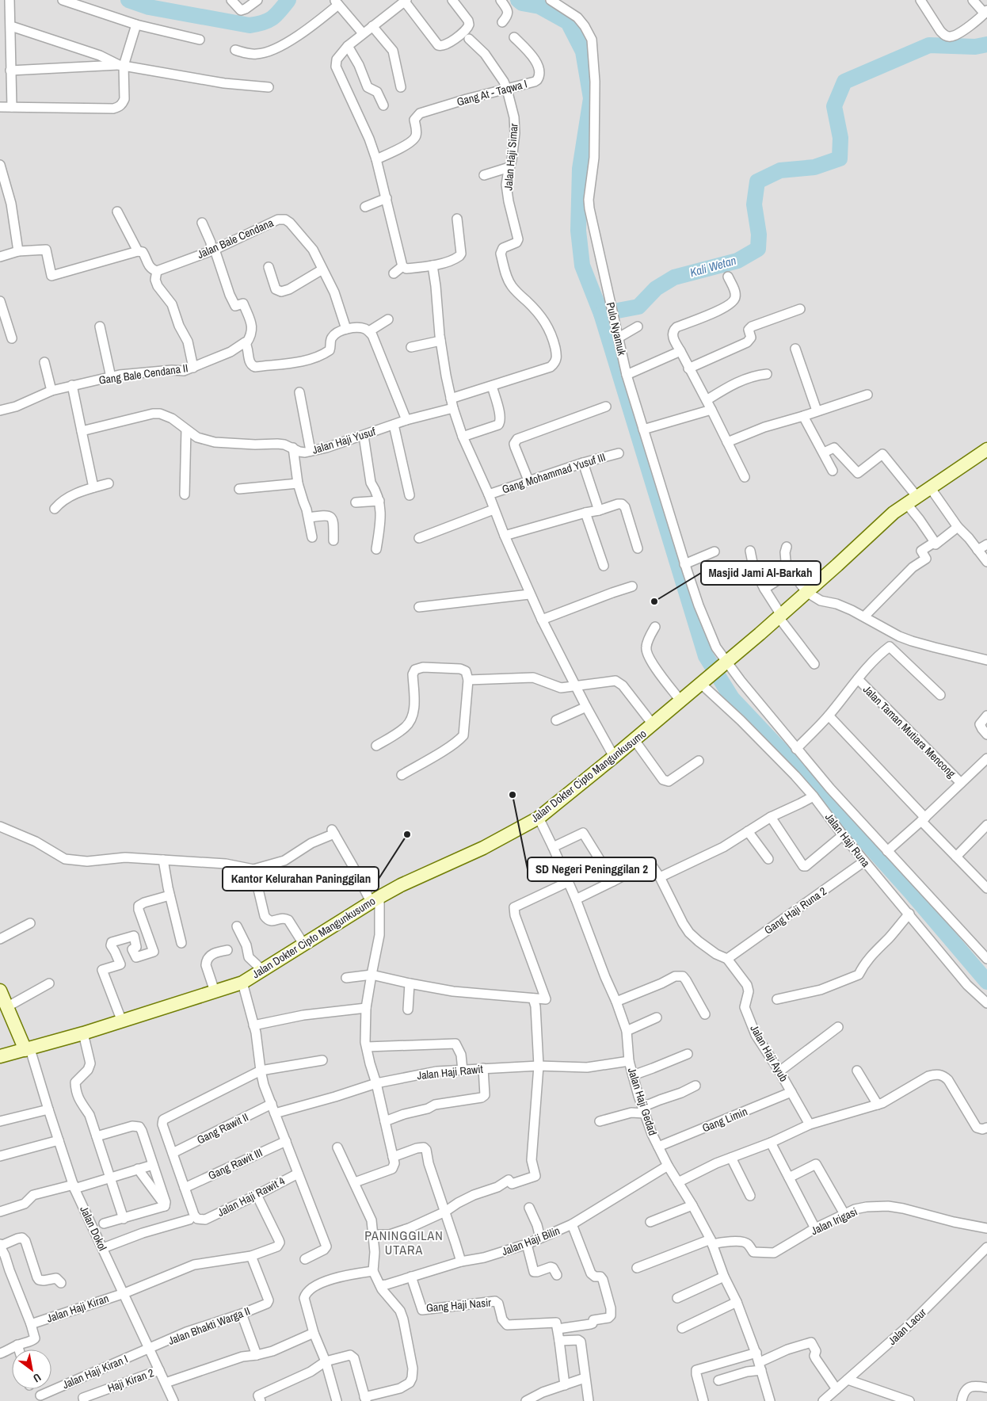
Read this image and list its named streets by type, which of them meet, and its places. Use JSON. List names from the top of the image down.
{
  "streets": {
    "main road": ["Jalan Dokter Cipto Mangunkusumo"],
    "street": [
      "Gang At - Taqwa I",
      "Jalan Haji Simar",
      "Jalan Bale Cendana",
      "Pulo Nyamuk",
      "Gang Bale Cendana II",
      "Jalan Haji Yusuf",
      "Gang Mohammad Yusuf III",
      "Jalan Taman Mutiara Mencong",
      "Jalan Haji Runa",
      "Gang Haji Runa 2",
      "Jalan Haji Ayub",
      "Jalan Haji Rawit",
      "Jalan Haji Gedad",
      "Gang Limin",
      "Gang Rawit II",
      "Gang Rawit III",
      "Jalan Haji Rawit 4",
      "Jalan Irigasi",
      "Jalan Dokol",
      "Jalan Haji Bilin",
      "Gang Haji Nasir",
      "Jalan Haji Kiran",
      "Jalan Bhakti Warga II",
      "Jalan Lacur",
      "Jalan Haji Kiran I",
      "Haji Kiran 2"
    ]
  },
  "crossings": [
    ["Gang At - Taqwa I", "Jalan Haji Simar"],
    ["Pulo Nyamuk", "Jalan Dokter Cipto Mangunkusumo"],
    ["Jalan Dokter Cipto Mangunkusumo", "Jalan Haji Runa"],
    ["Jalan Dokter Cipto Mangunkusumo", "Jalan Haji Gedad"],
    ["Jalan Dokter Cipto Mangunkusumo", "Jalan Dokol"],
    ["Jalan Haji Runa", "Gang Haji Runa 2"],
    ["Gang Haji Runa 2", "Jalan Haji Ayub"],
    ["Jalan Haji Ayub", "Jalan Haji Gedad"],
    ["Jalan Haji Ayub", "Gang Limin"],
    ["Jalan Haji Rawit", "Jalan Haji Gedad"],
    ["Jalan Haji Gedad", "Gang Limin"],
    ["Jalan Haji Gedad", "Jalan Irigasi"],
    ["Jalan Haji Gedad", "Jalan Haji Bilin"],
    ["Gang Rawit III", "Jalan Haji Rawit 4"],
    ["Jalan Haji Rawit 4", "Jalan Haji Kiran"],
    ["Jalan Dokol", "Jalan Haji Kiran"],
    ["Jalan Dokol", "Jalan Bhakti Warga II"],
    ["Jalan Dokol", "Jalan Haji Kiran I"],
    ["Jalan Dokol", "Haji Kiran 2"],
    ["Jalan Haji Bilin", "Gang Haji Nasir"],
    ["Jalan Haji Kiran", "Jalan Bhakti Warga II"],
    ["Jalan Bhakti Warga II", "Jalan Haji Kiran I"]
  ],
  "districts": ["PANINGGILAN UTARA"],
  "water": ["Kali Wetan"],
  "places": ["Masjid Jami Al-Barkah", "SD Negeri Peninggilan 2", "Kantor Kelurahan Paninggilan"],
  "north": "bottom right"
}
